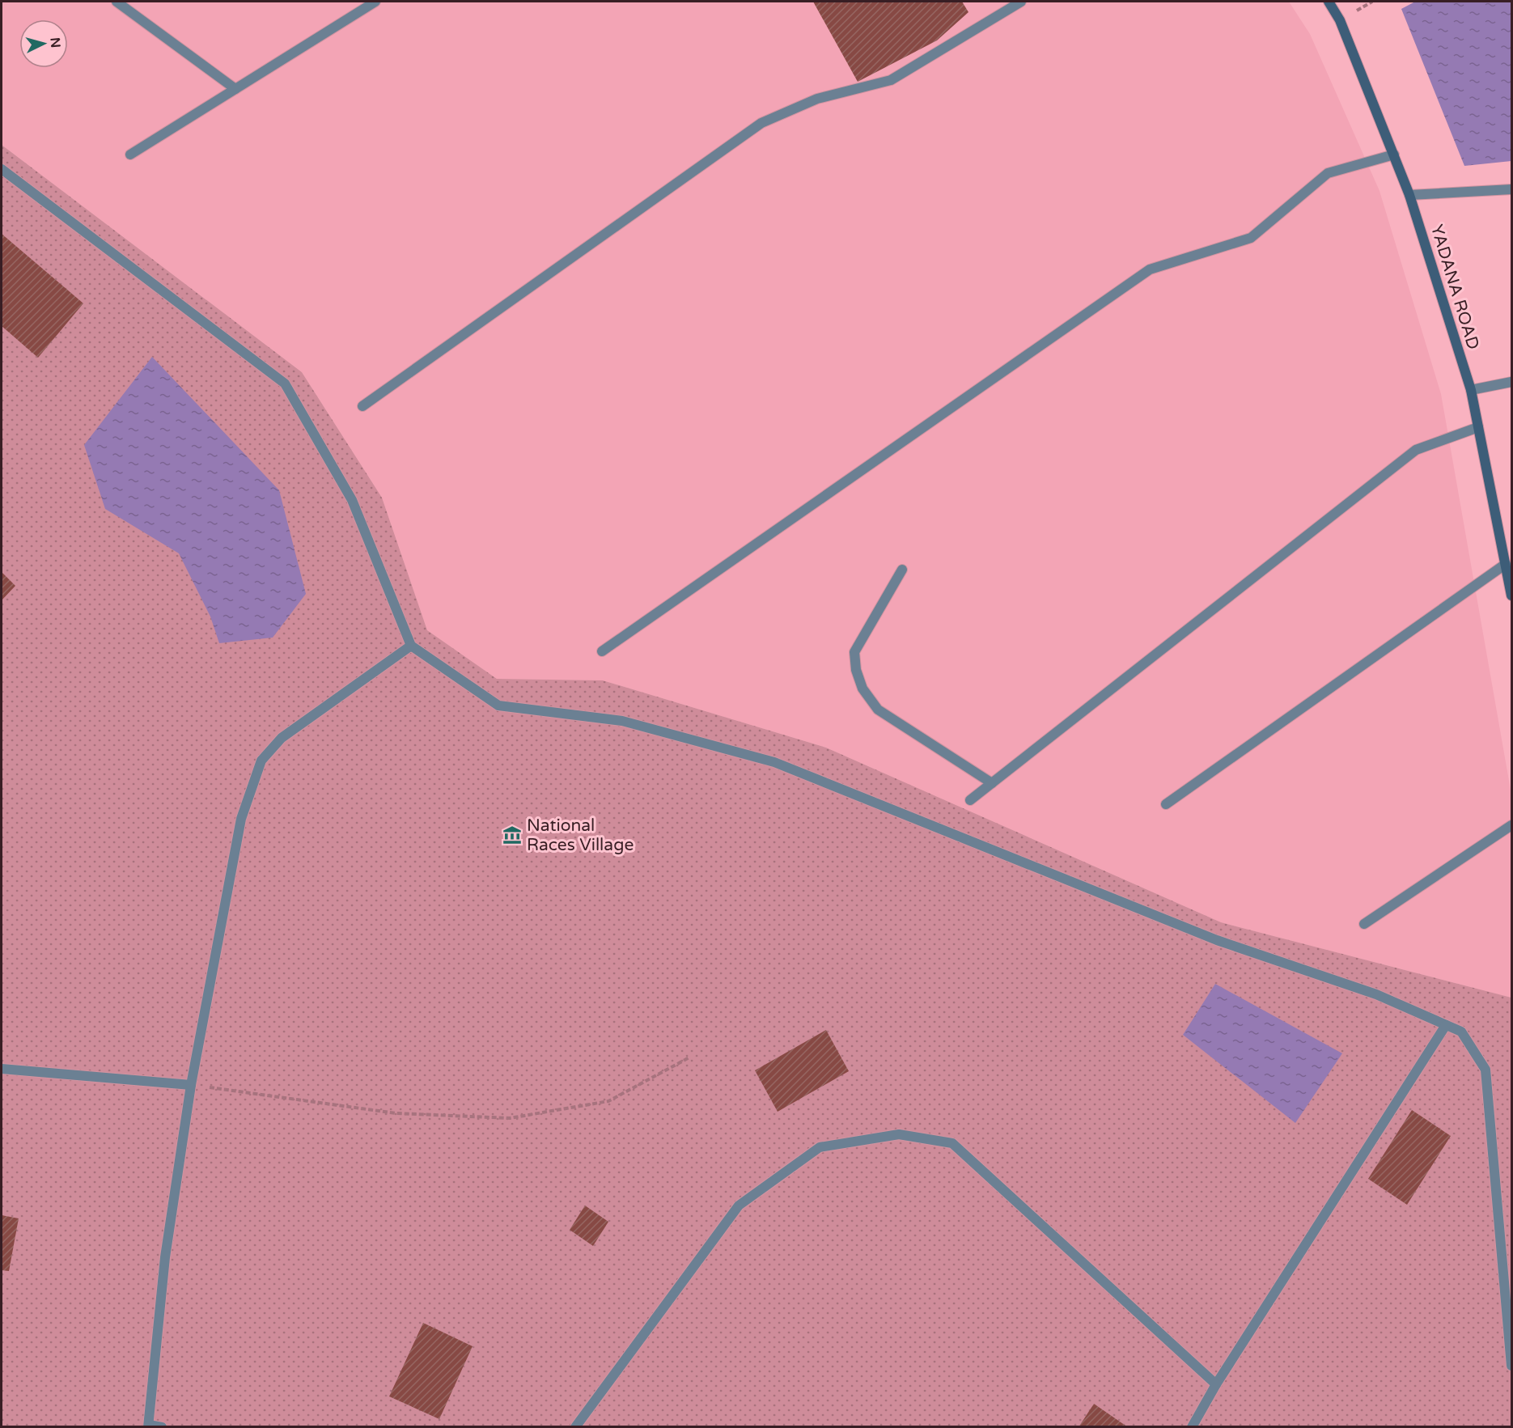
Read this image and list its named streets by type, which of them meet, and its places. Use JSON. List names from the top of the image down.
{
  "streets": {
    "main road": ["YADANA ROAD"]
  },
  "places": {
    "museum": ["National Races Village"]
  },
  "north": "right"
}
